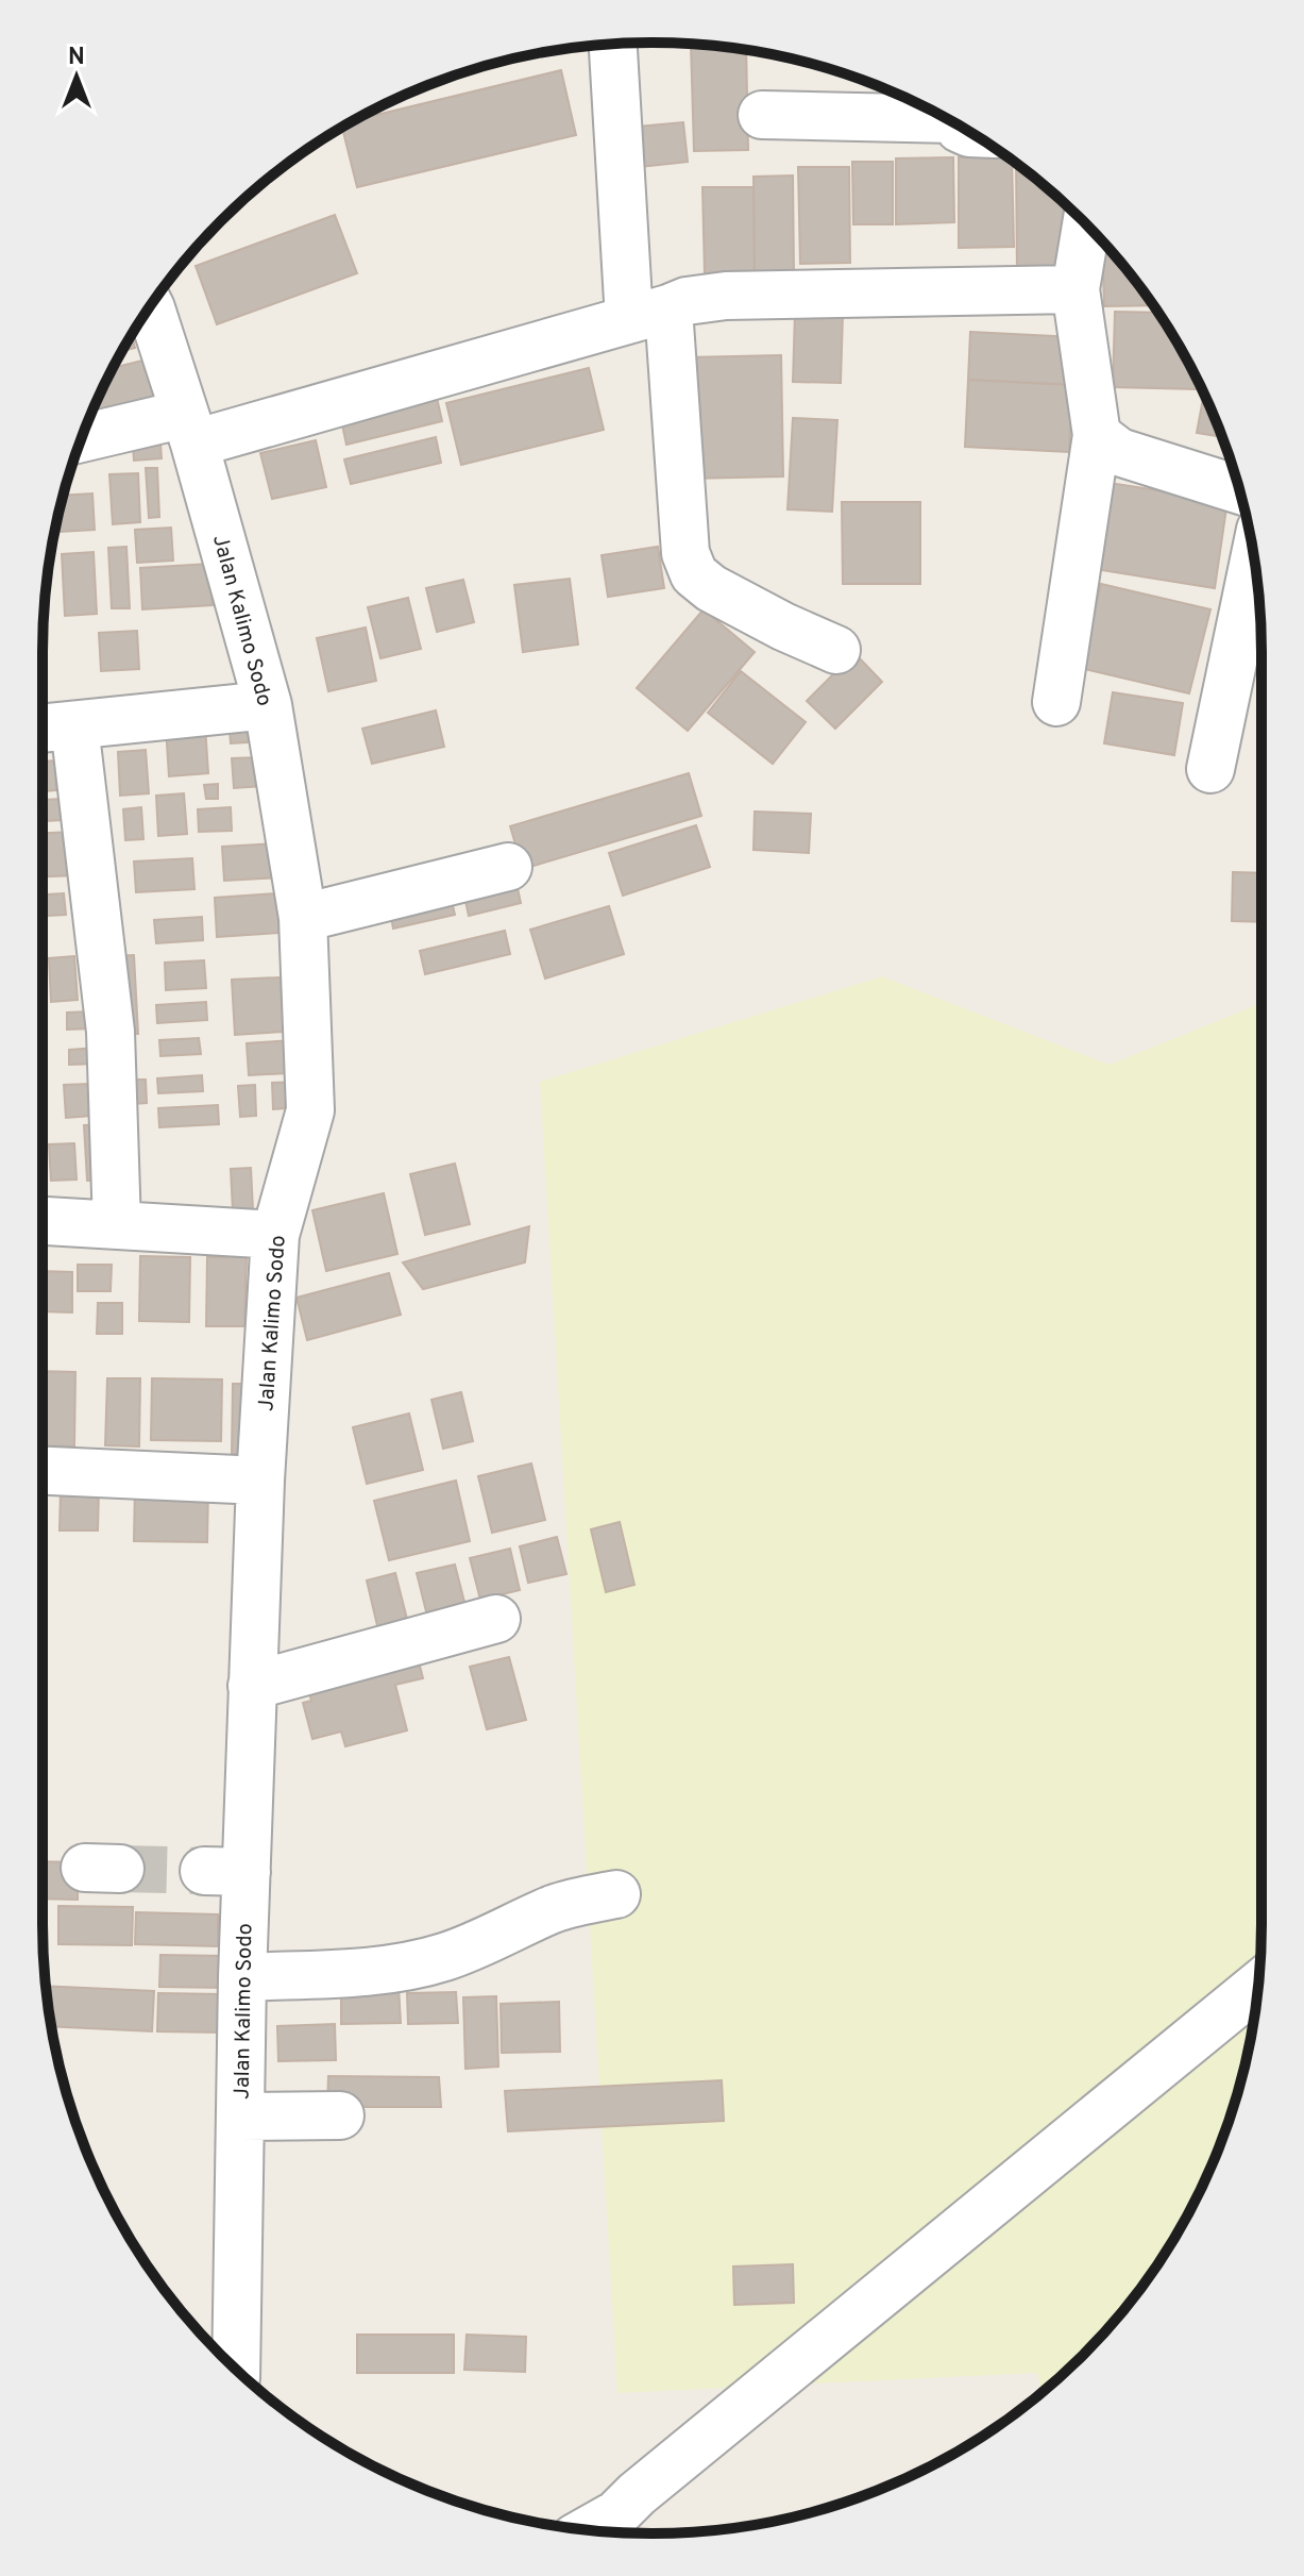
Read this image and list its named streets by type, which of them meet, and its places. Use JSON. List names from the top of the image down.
{
  "streets": {
    "street": ["Jalan Kalimo Sodo"]
  },
  "north": "top"
}
